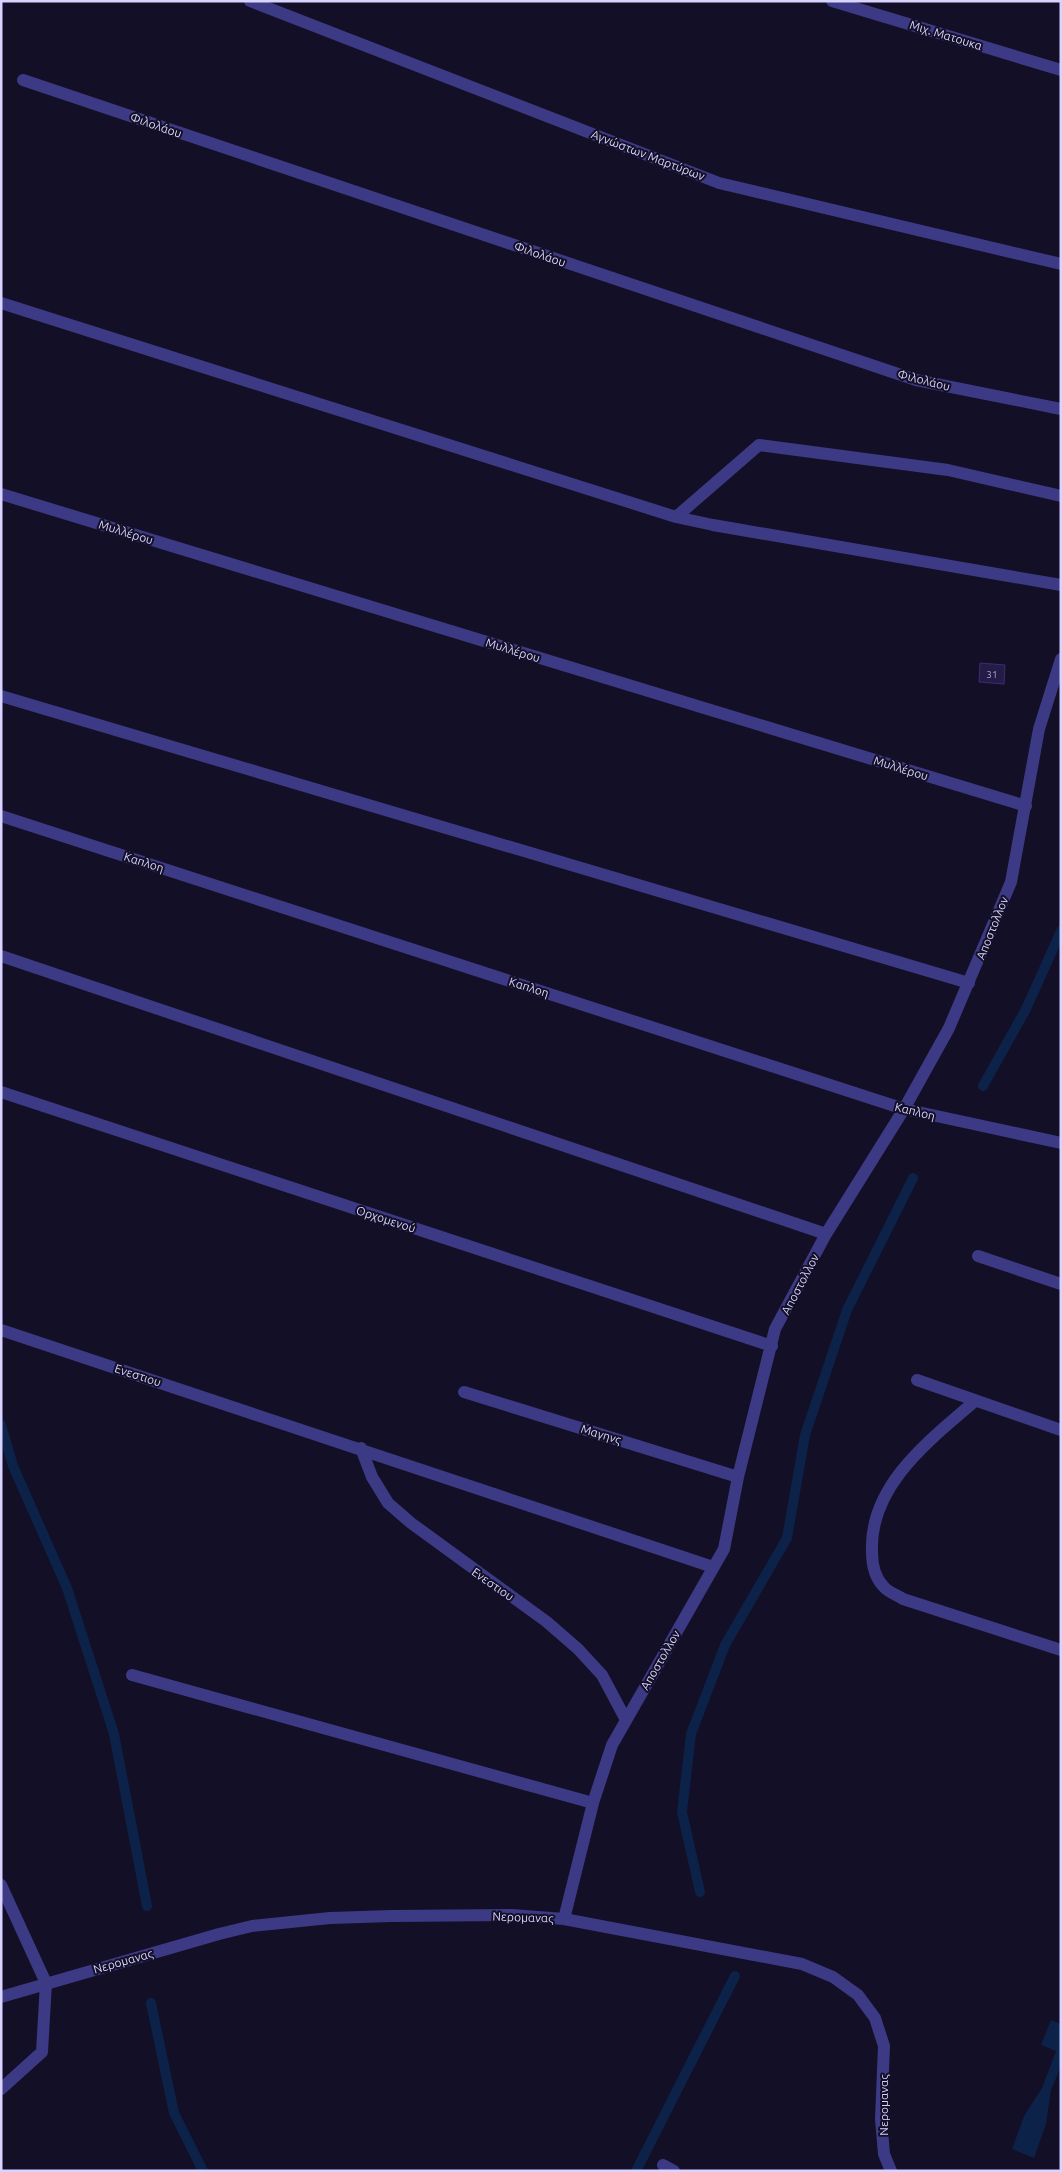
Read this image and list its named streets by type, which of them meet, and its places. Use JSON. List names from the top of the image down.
{
  "streets": {
    "street": [
      "Μιχ. Ματουκα",
      "Φιλολάου",
      "Αγνώστων Μαρτύρων",
      "Μυλλέρου",
      "Καπλοη",
      "Αποστολλον",
      "Ορχομενού",
      "Ενεστιου",
      "Μαγηνς",
      "Νερομανας"
    ]
  },
  "crossings": [
    ["Μυλλέρου", "Αποστολλον"],
    ["Καπλοη", "Αποστολλον"],
    ["Αποστολλον", "Ορχομενού"],
    ["Αποστολλον", "Ενεστιου"],
    ["Αποστολλον", "Μαγηνς"],
    ["Αποστολλον", "Νερομανας"]
  ],
  "house_numbers": ["31"]
}
